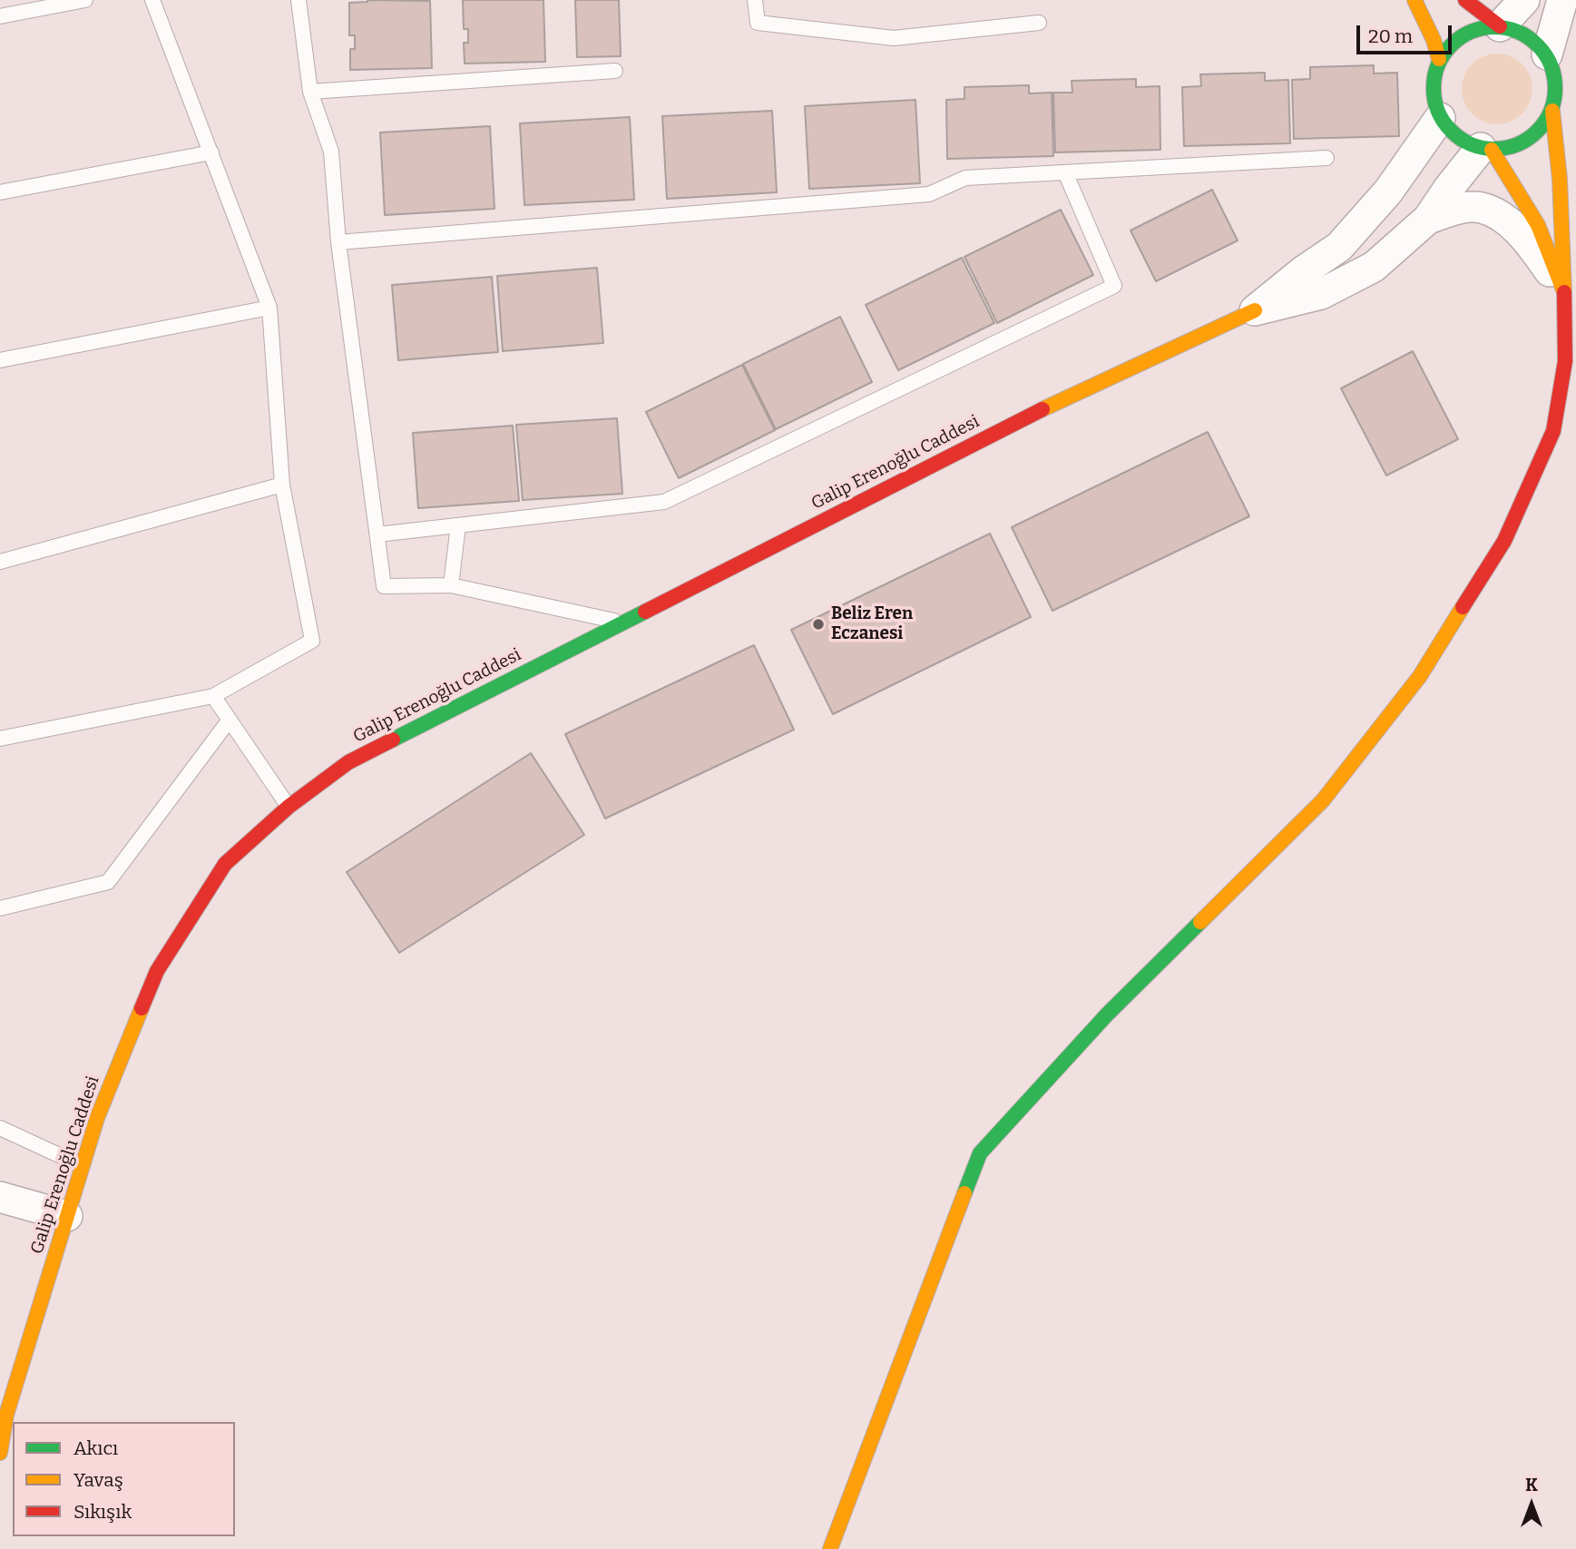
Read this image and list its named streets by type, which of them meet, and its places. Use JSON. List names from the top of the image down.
{
  "streets": {
    "street": ["Galip Erenoğlu Caddesi"]
  },
  "places": ["Beliz Eren Eczanesi"],
  "legend": ["Akıcı", "Yavaş", "Sıkışık"],
  "scale_bar": "20 m",
  "north": "top"
}
